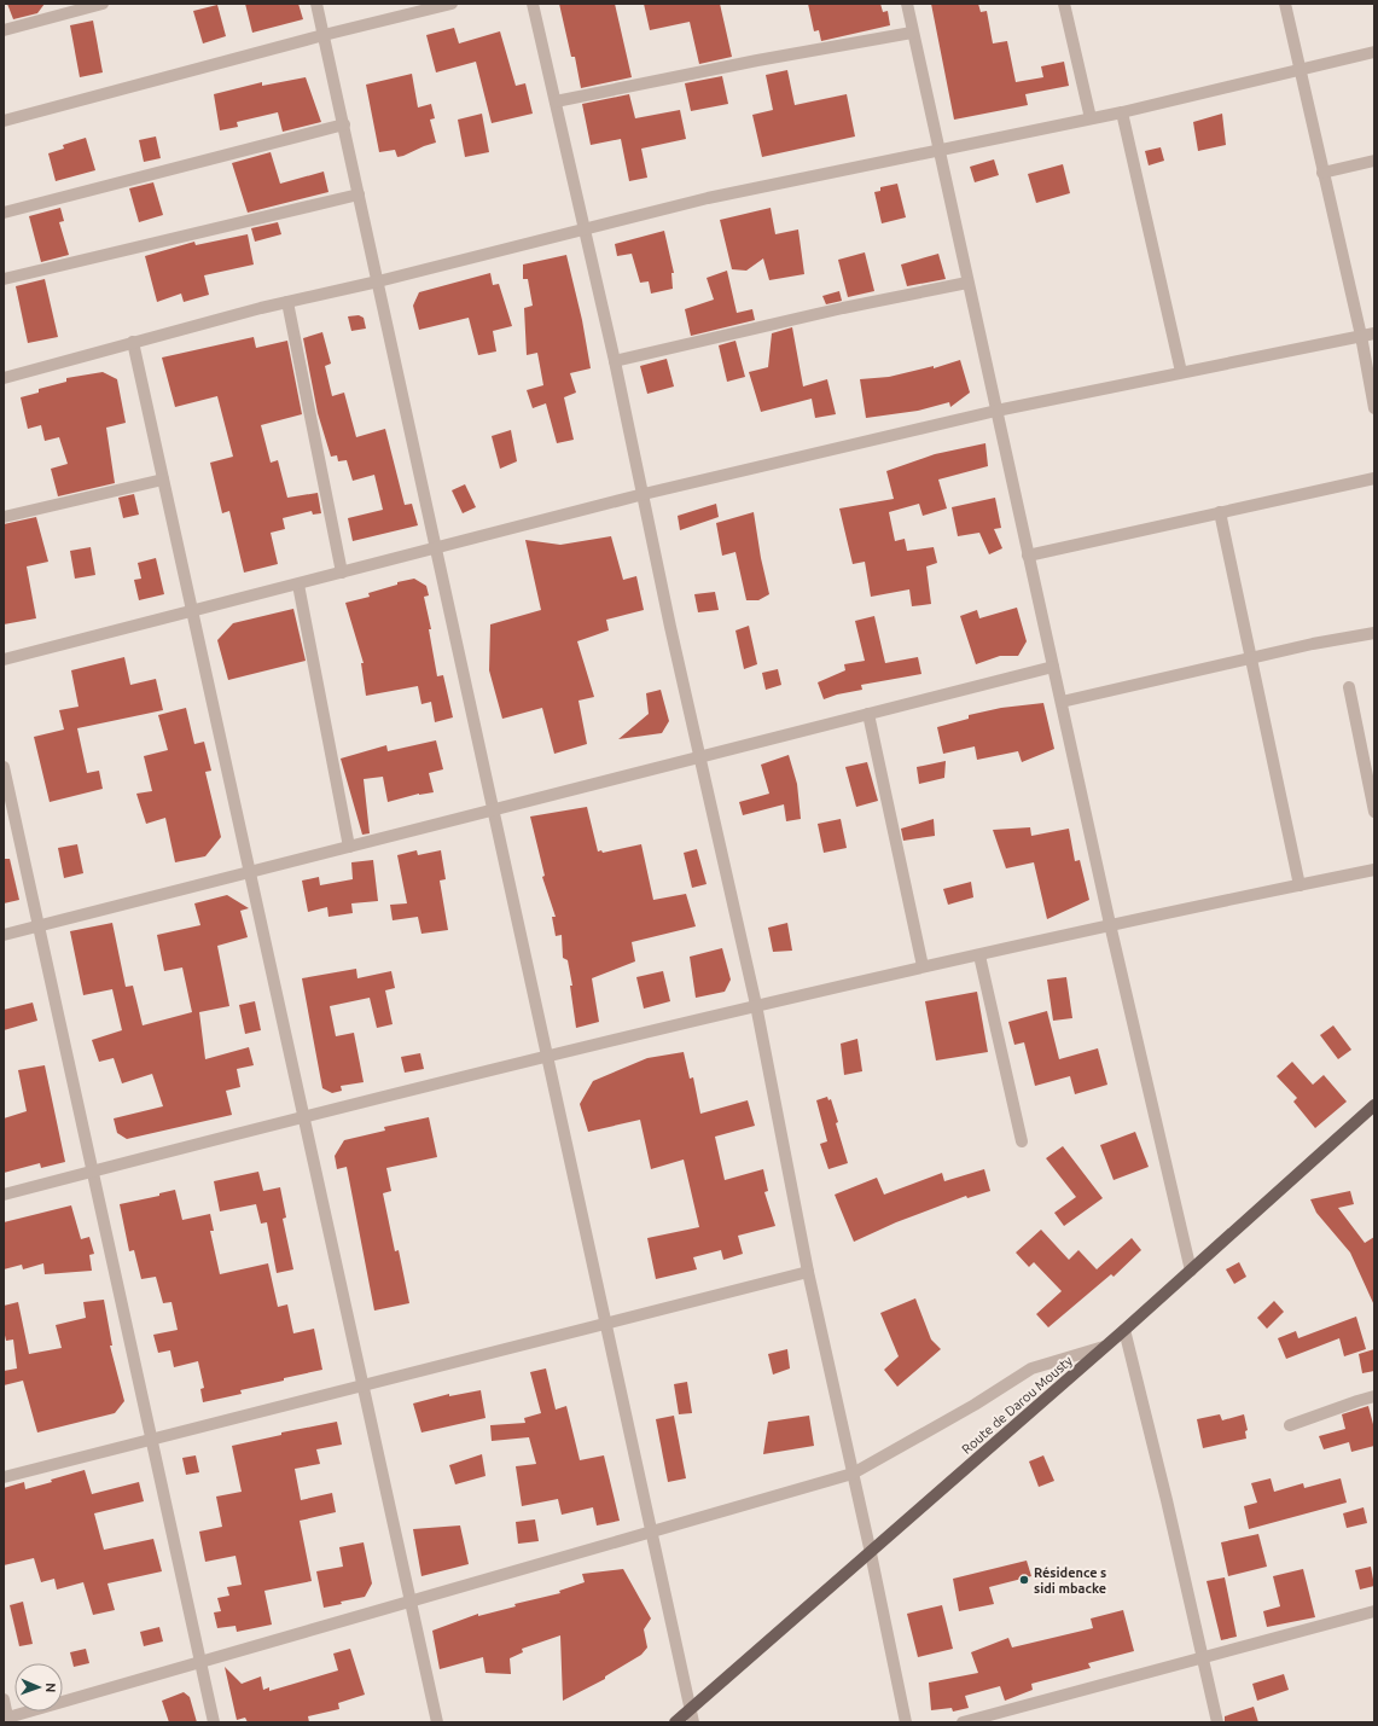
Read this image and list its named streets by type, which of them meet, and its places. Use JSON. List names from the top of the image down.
{
  "streets": {
    "main road": ["Route de Darou Mousty"]
  },
  "places": ["Résidence s sidi mbacke"],
  "north": "right"
}
